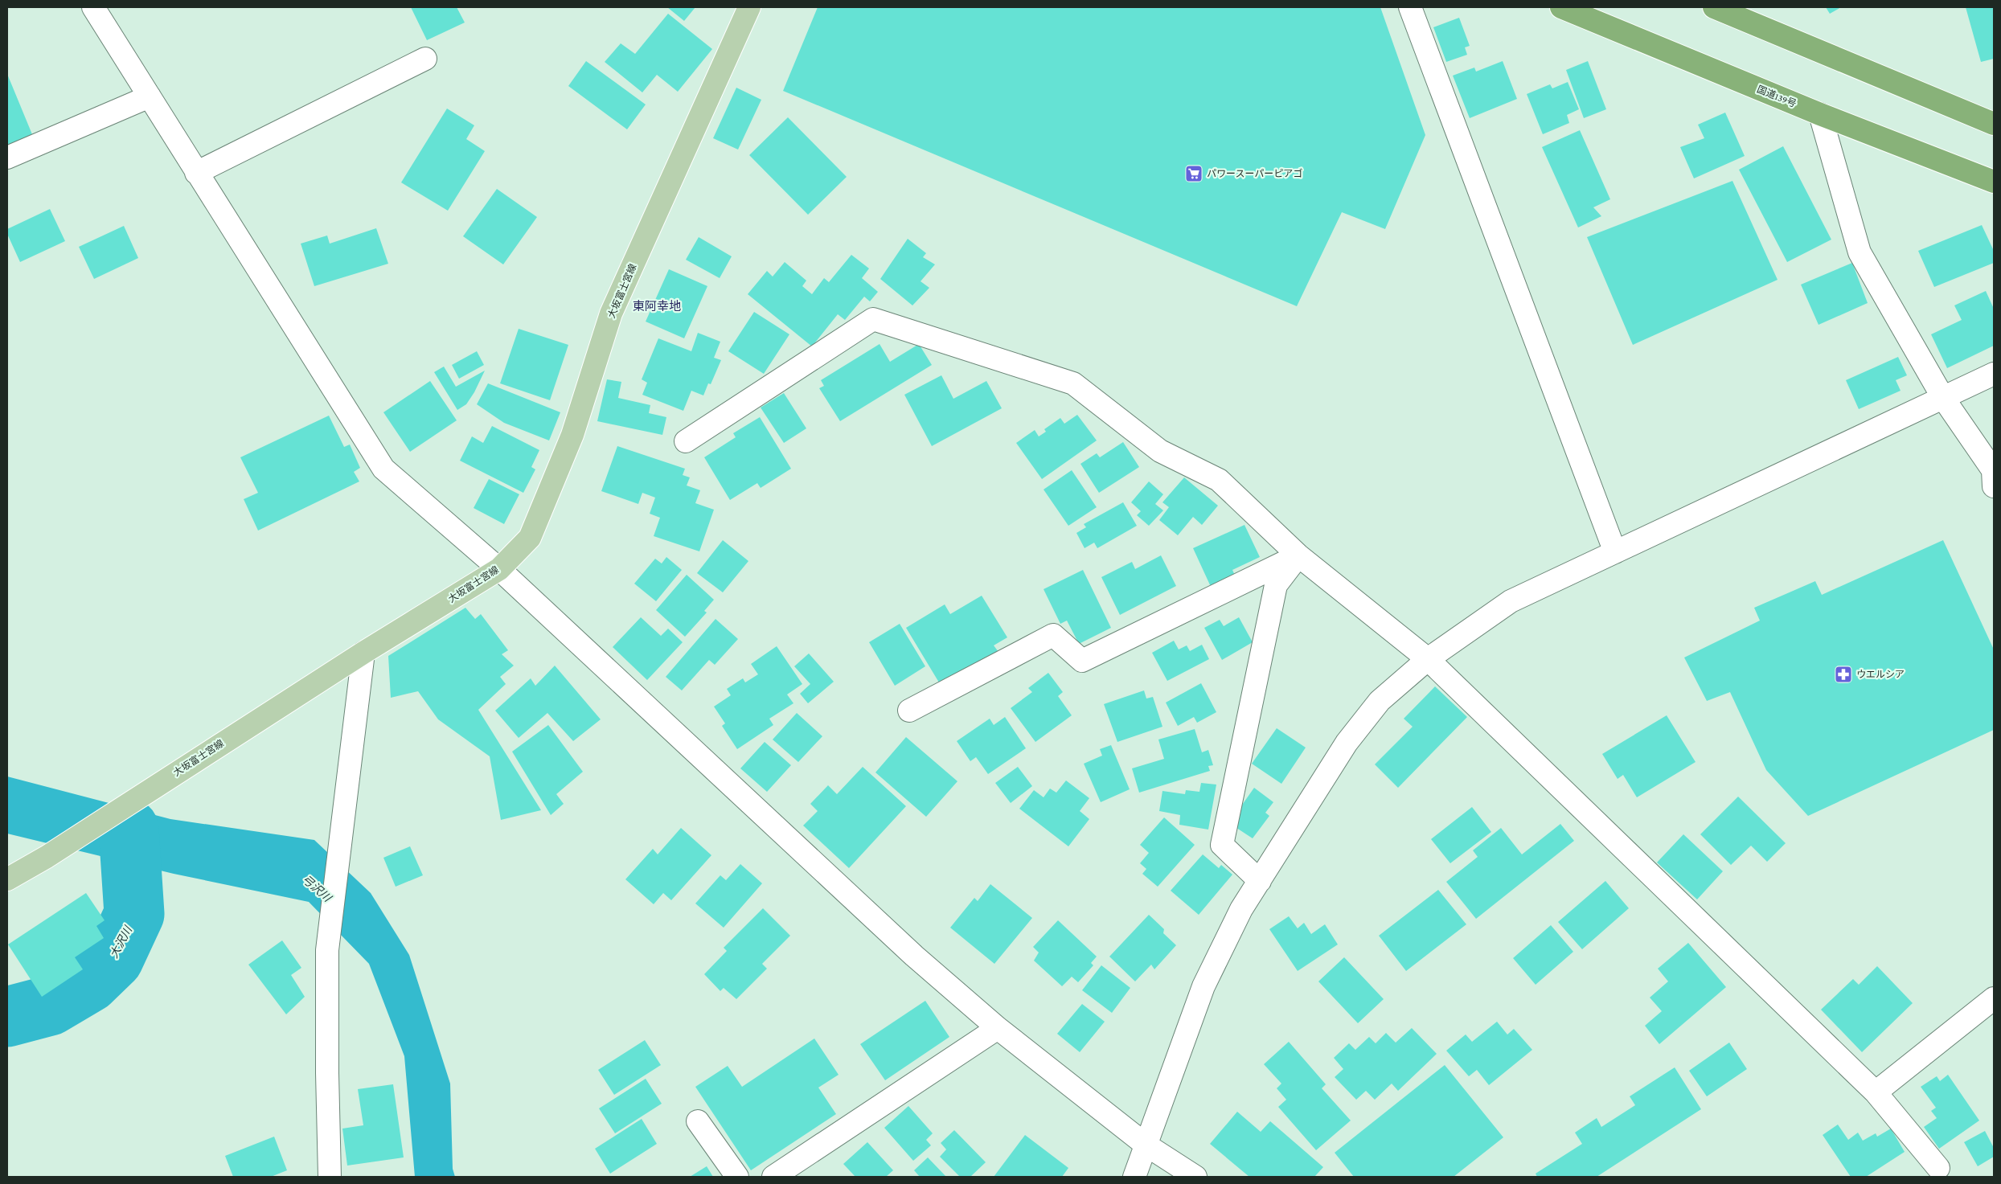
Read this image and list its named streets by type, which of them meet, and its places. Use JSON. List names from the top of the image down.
{
  "streets": {
    "highway": ["国道139号"],
    "main road": ["大坂富士宮線"]
  },
  "districts": ["東阿幸地"],
  "water": ["弓沢川", "大沢川"],
  "places": {
    "supermarket": ["パワースーパーピアゴ"],
    "pharmacy": ["ウエルシア"]
  }
}
